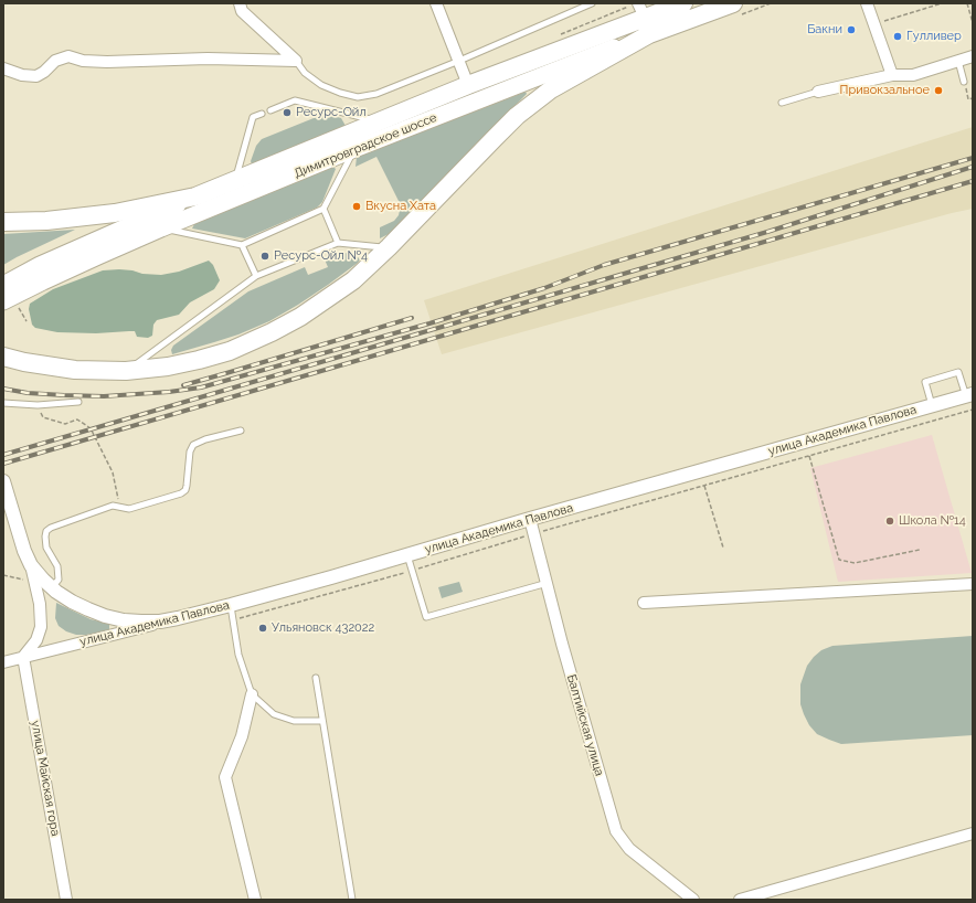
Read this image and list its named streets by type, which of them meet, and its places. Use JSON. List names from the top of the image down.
{
  "streets": {
    "highway": ["Димитровградское шоссе"],
    "street": ["улица Академика Павлова", "Балтийская улица", "улица Майская гора"]
  },
  "crossings": [
    ["улица Академика Павлова", "Балтийская улица"],
    ["улица Академика Павлова", "улица Майская гора"]
  ],
  "places": [
    "Бакни",
    "Гулливер",
    "Привокзальное",
    "Ресурс-Ойл",
    "Вкусна Хата",
    "Ресурс-Ойл №4",
    "Школа №14",
    "Ульяновск 432022"
  ]
}
